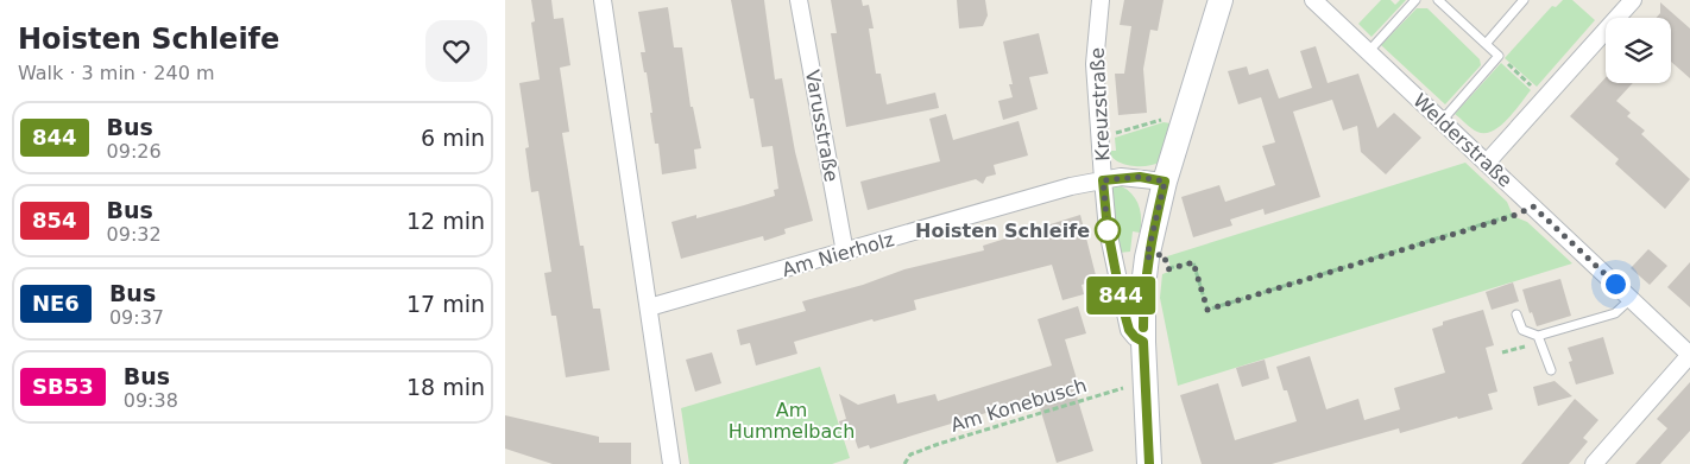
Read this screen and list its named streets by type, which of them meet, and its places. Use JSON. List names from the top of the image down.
{
  "streets": {
    "street": [
      "Kreuzstraße",
      "Varusstraße",
      "Welderstraße",
      "Am Nierholz"
    ],
    "path": ["Am Konebusch"]
  },
  "crossings": [
    ["Kreuzstraße", "Am Nierholz"],
    ["Varusstraße", "Am Nierholz"]
  ],
  "parks": ["Am Hummelbach"],
  "places": ["Hoisten Schleife"],
  "lines": ["bus line 844"],
  "page": {
    "heading": ["Hoisten Schleife", "Walk · 3 min · 240 m"],
    "on_map": "844",
    "list": [
      {
        "mark": "844",
        "name": "Bus",
        "note": "09:26",
        "value": "6 min"
      },
      {
        "mark": "854",
        "name": "Bus",
        "note": "09:32",
        "value": "12 min"
      },
      {
        "mark": "NE6",
        "name": "Bus",
        "note": "09:37",
        "value": "17 min"
      },
      {
        "mark": "SB53",
        "name": "Bus",
        "note": "09:38",
        "value": "18 min"
      }
    ]
  }
}
